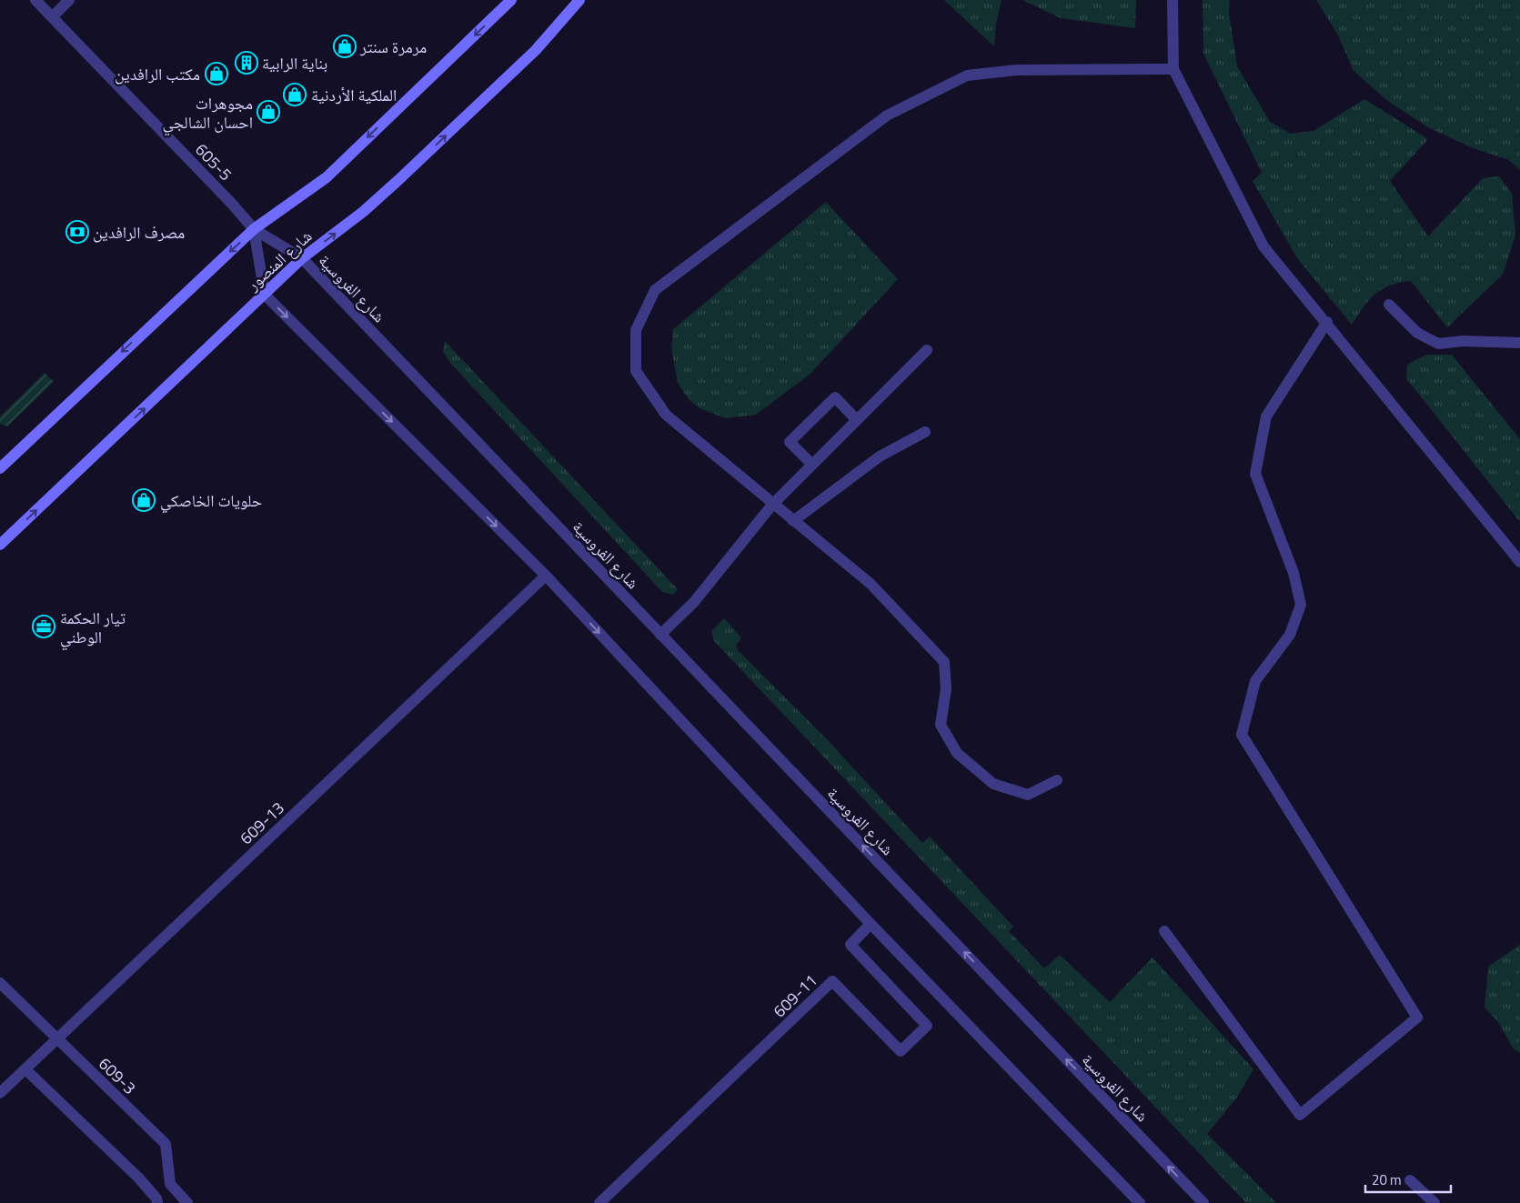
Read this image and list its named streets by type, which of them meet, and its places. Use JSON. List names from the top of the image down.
{
  "streets": {
    "main road": ["شارع المنصور"],
    "street": [
      "605-5",
      "شارع الفروسية",
      "609-13",
      "609-11",
      "609-3"
    ]
  },
  "crossings": [
    ["605-5", "شارع الفروسية"],
    ["شارع المنصور", "شارع الفروسية"],
    ["609-13", "609-3"]
  ],
  "places": {
    "shop": [
      "مرمرة سنتر",
      "مكتب الرافدين",
      "الملكية الأردنية",
      "مجوهرات احسان الشالجي",
      "حلويات الخاصكي"
    ],
    "building": ["بناية الرابية"],
    "bank": ["مصرف الرافدين"],
    "office": ["تيار الحكمة الوطني"]
  },
  "scale_bar": "20 m"
}
